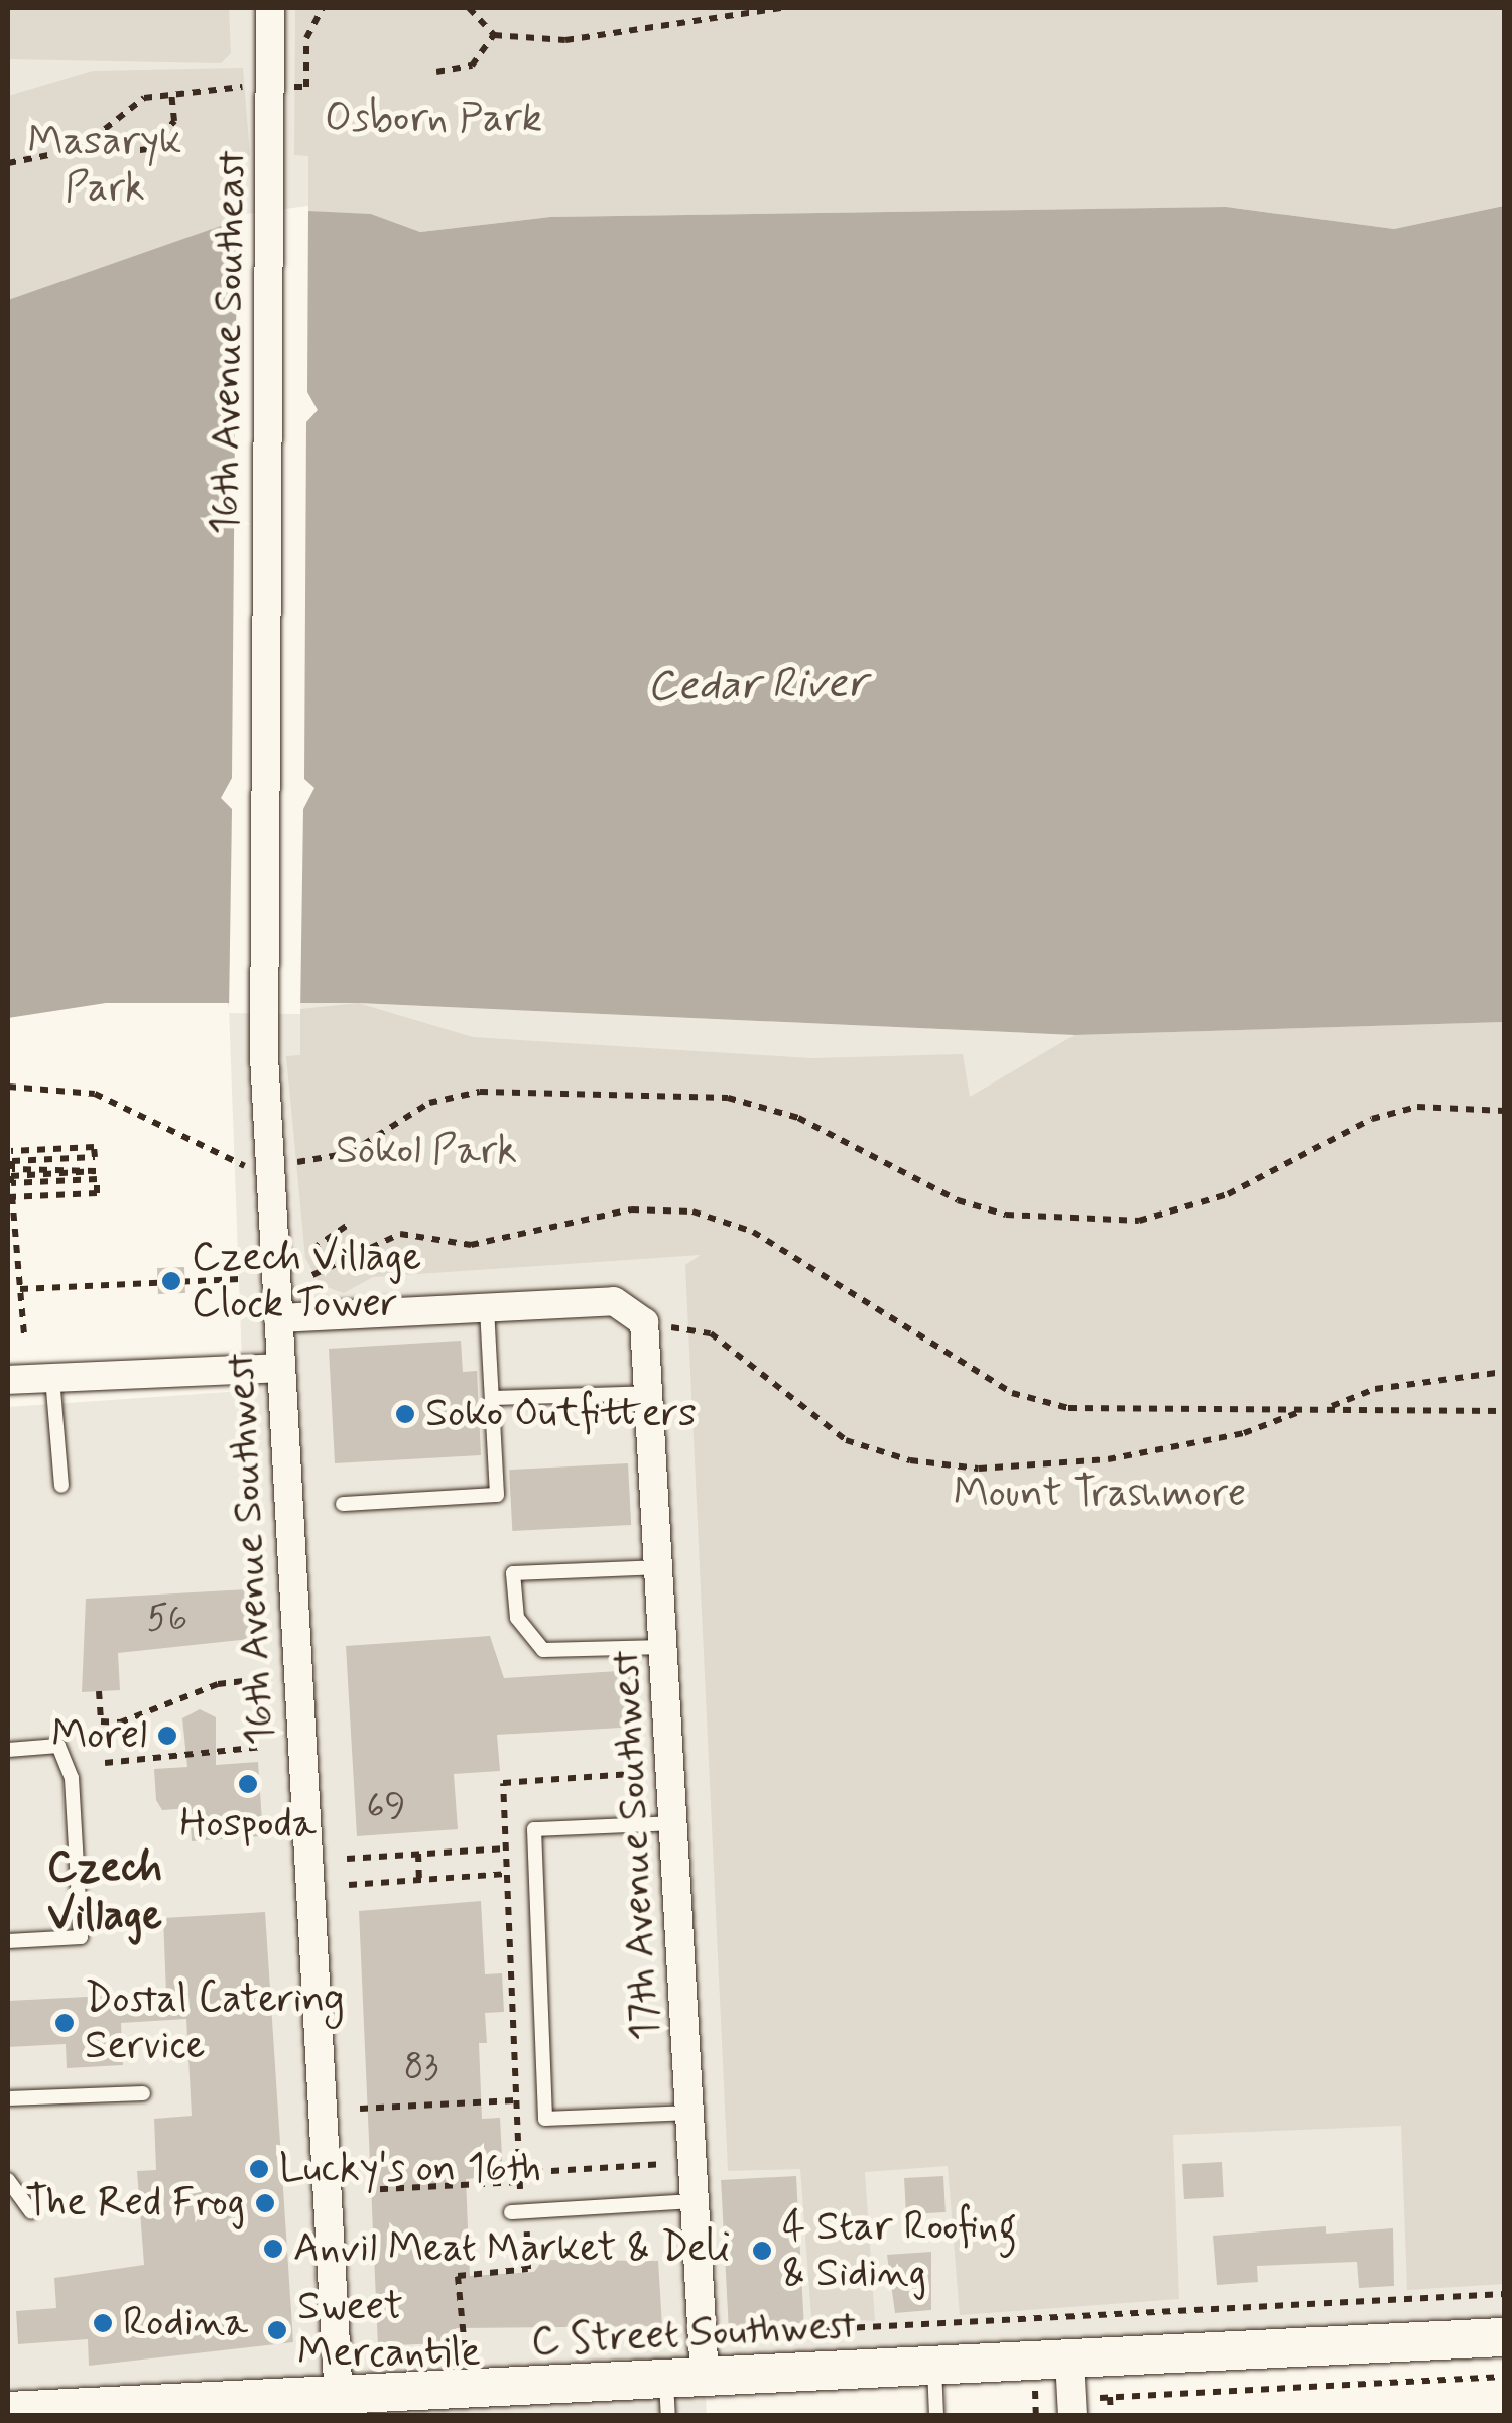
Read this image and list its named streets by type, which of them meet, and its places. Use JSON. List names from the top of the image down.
{
  "streets": {
    "main road": ["C Street Southwest"],
    "street": ["16th Avenue Southeast", "16th Avenue Southwest", "17th Avenue Southwest"]
  },
  "crossings": [
    ["16th Avenue Southeast", "16th Avenue Southwest"],
    ["16th Avenue Southwest", "C Street Southwest"],
    ["17th Avenue Southwest", "C Street Southwest"]
  ],
  "districts": ["Czech Village"],
  "water": ["Cedar River"],
  "parks": [
    "Osborn Park",
    "Masaryk Park",
    "Sokol Park",
    "Mount Trashmore"
  ],
  "places": [
    "Czech Village Clock Tower",
    "Soko Outfitters",
    "Morel",
    "Hospoda",
    "Dostal Catering Service",
    "Lucky's on 16th",
    "The Red Frog",
    "Anvil Meat Market & Deli",
    "4 Star Roofing & Siding",
    "Rodina",
    "Sweet Mercantile"
  ],
  "house_numbers": ["56", "69", "83"]
}
